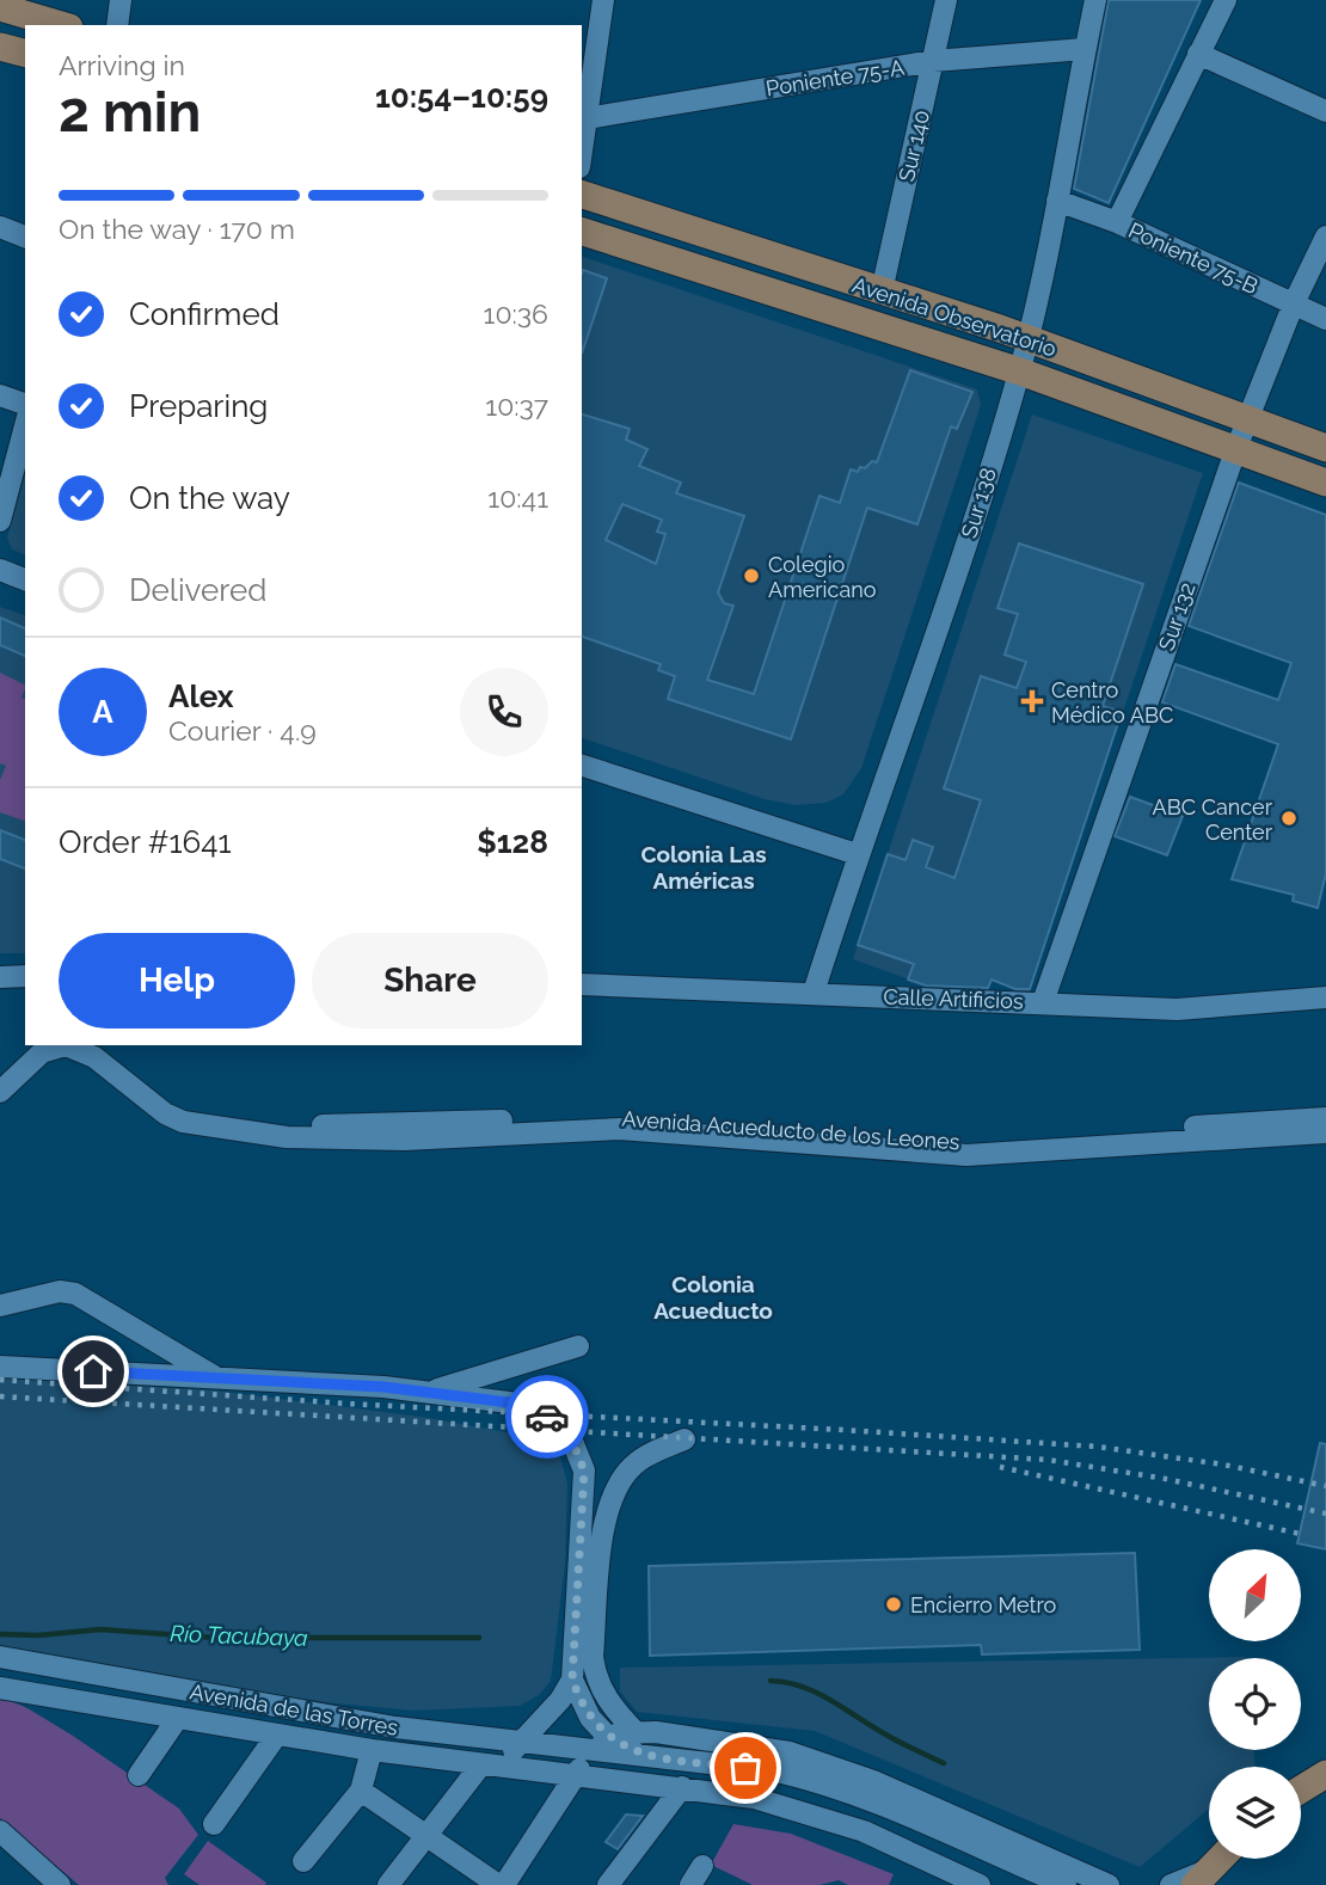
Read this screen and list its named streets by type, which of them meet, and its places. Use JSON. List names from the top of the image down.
{
  "streets": {
    "main road": ["Avenida Observatorio"],
    "street": [
      "Poniente 75-A",
      "Sur 140",
      "Poniente 75-B",
      "Sur 138",
      "Sur 132",
      "Calle Artificios",
      "Avenida Acueducto de los Leones",
      "Avenida de las Torres"
    ]
  },
  "crossings": [
    ["Poniente 75-A", "Sur 140"],
    ["Poniente 75-A", "Sur 138"],
    ["Sur 140", "Avenida Observatorio"],
    ["Poniente 75-B", "Sur 138"],
    ["Poniente 75-B", "Sur 132"],
    ["Avenida Observatorio", "Sur 138"],
    ["Avenida Observatorio", "Sur 132"],
    ["Sur 138", "Calle Artificios"],
    ["Sur 132", "Calle Artificios"]
  ],
  "districts": ["Colonia Las Américas", "Colonia Acueducto"],
  "water": ["Río Tacubaya"],
  "places": {
    "other": ["Colegio Americano", "ABC Cancer Center", "Encierro Metro"],
    "health": ["Centro Médico ABC"]
  },
  "north": "top right",
  "page": {
    "heading": ["2 min", "Arriving in", "10:54–10:59"],
    "panel": [
      "Alex",
      "Courier · 4.9",
      "Order #1641",
      "$128"
    ],
    "bar": "On the way · 170 m",
    "list": [
      ["Confirmed", "10:36"],
      ["Preparing", "10:37"],
      ["On the way", "10:41"],
      "Delivered"
    ],
    "round": "A",
    "buttons": ["Help", "Share"]
  }
}
